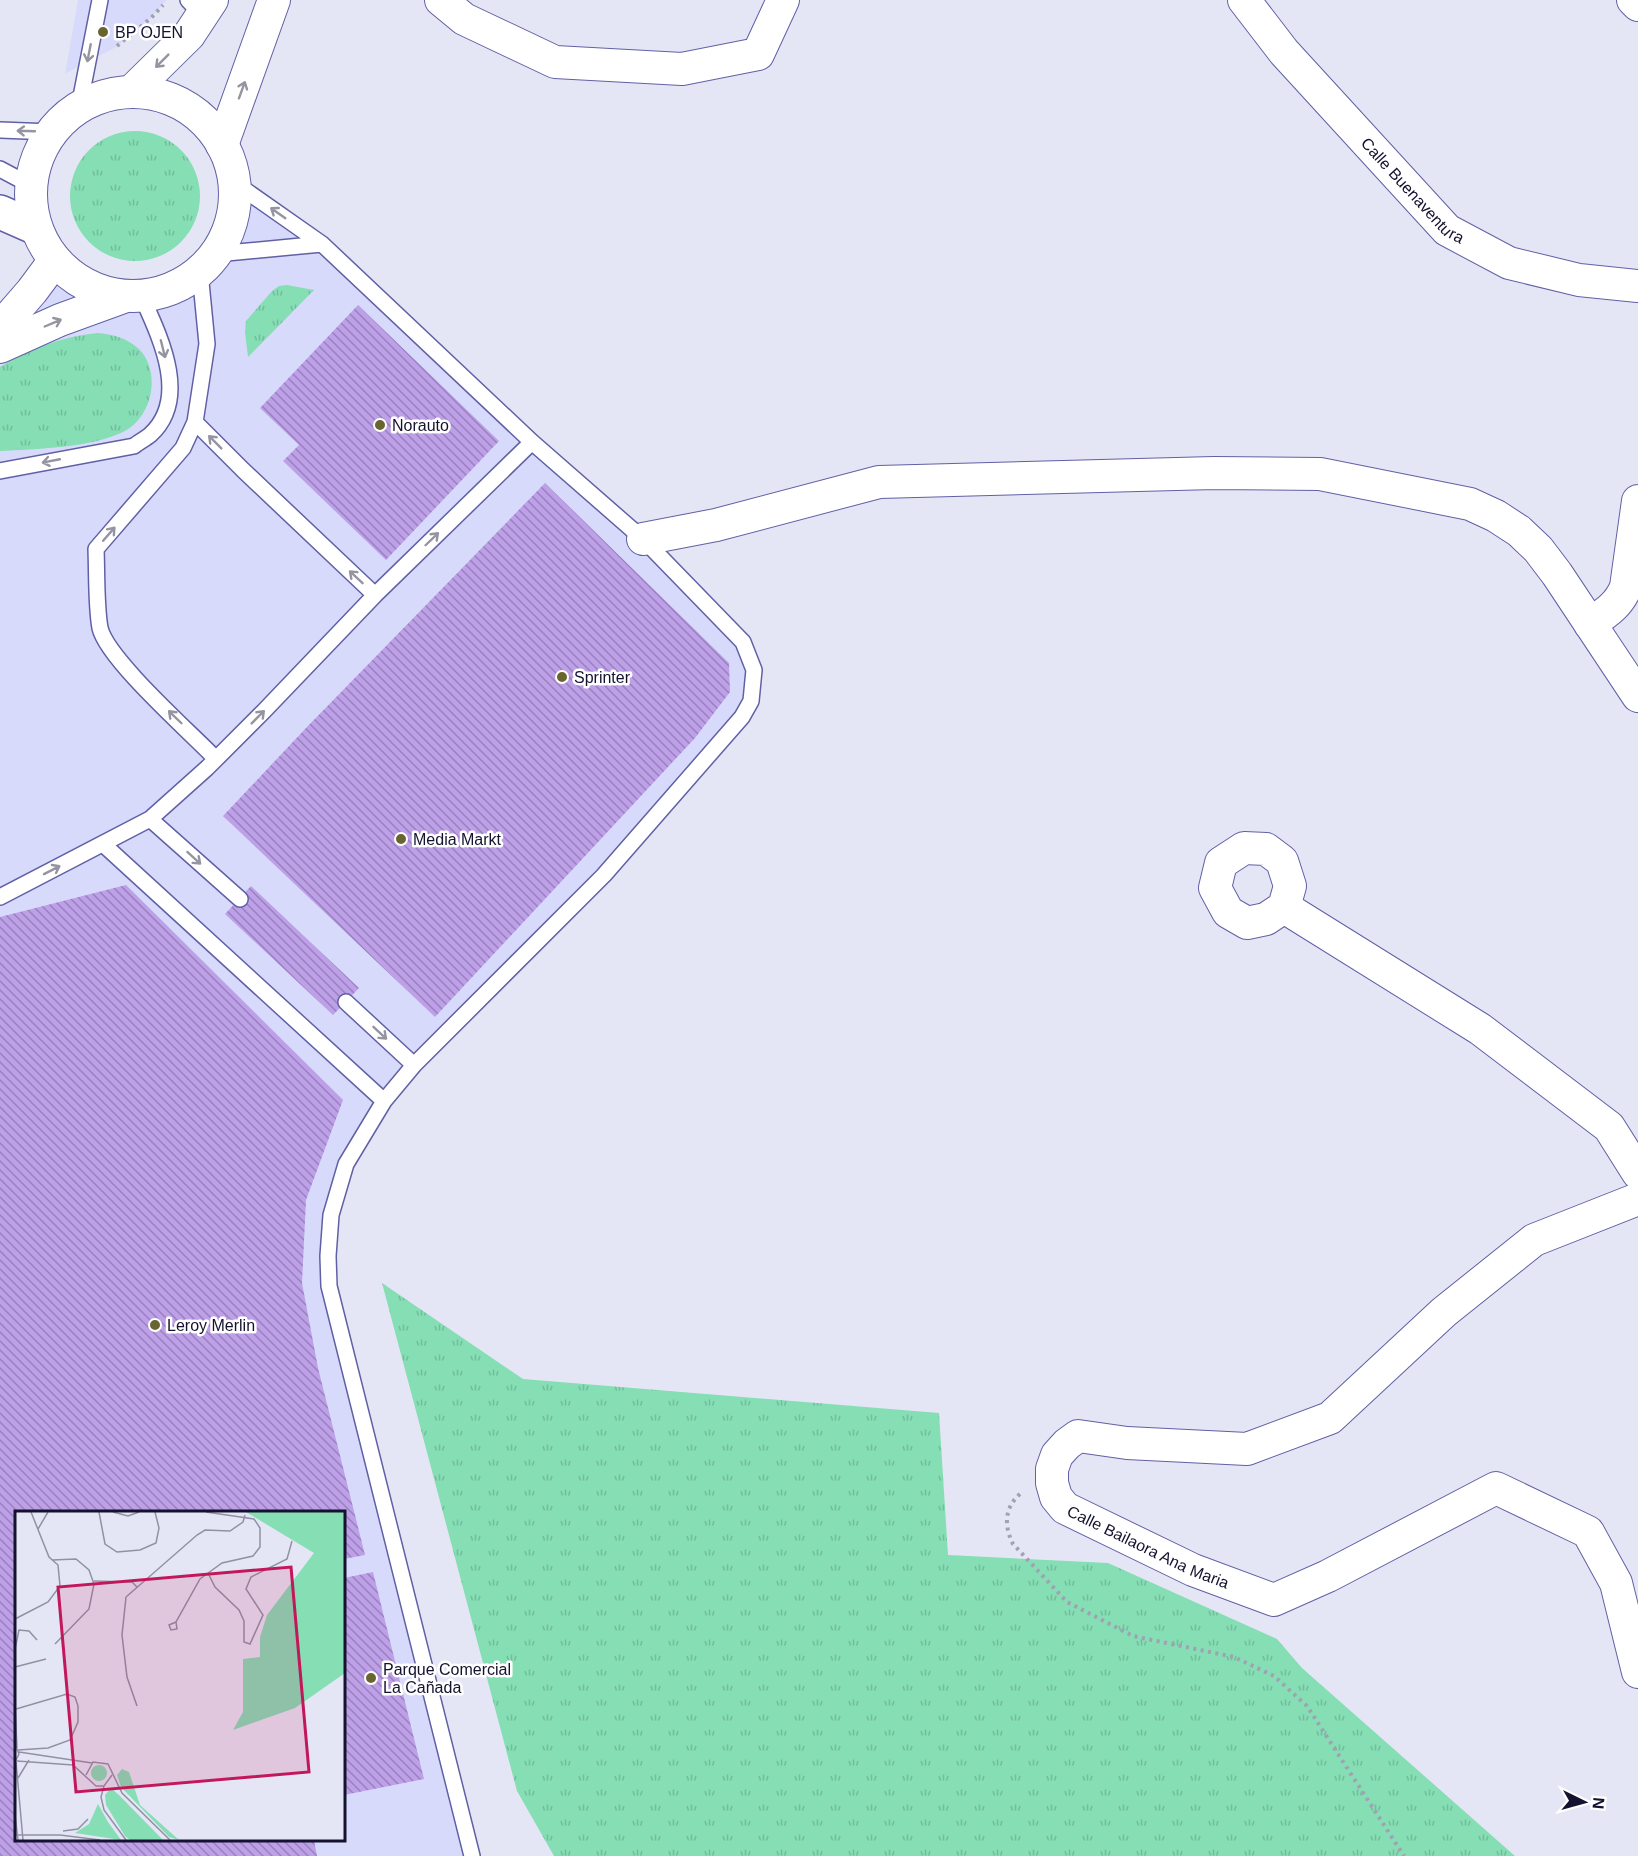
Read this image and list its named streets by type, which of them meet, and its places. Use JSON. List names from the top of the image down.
{
  "streets": {
    "street": ["Calle Buenaventura", "Calle Bailaora Ana Maria"]
  },
  "places": [
    "BP OJEN",
    "Norauto",
    "Sprinter",
    "Media Markt",
    "Leroy Merlin",
    "Parque Comercial La Cañada"
  ],
  "north": "right"
}
